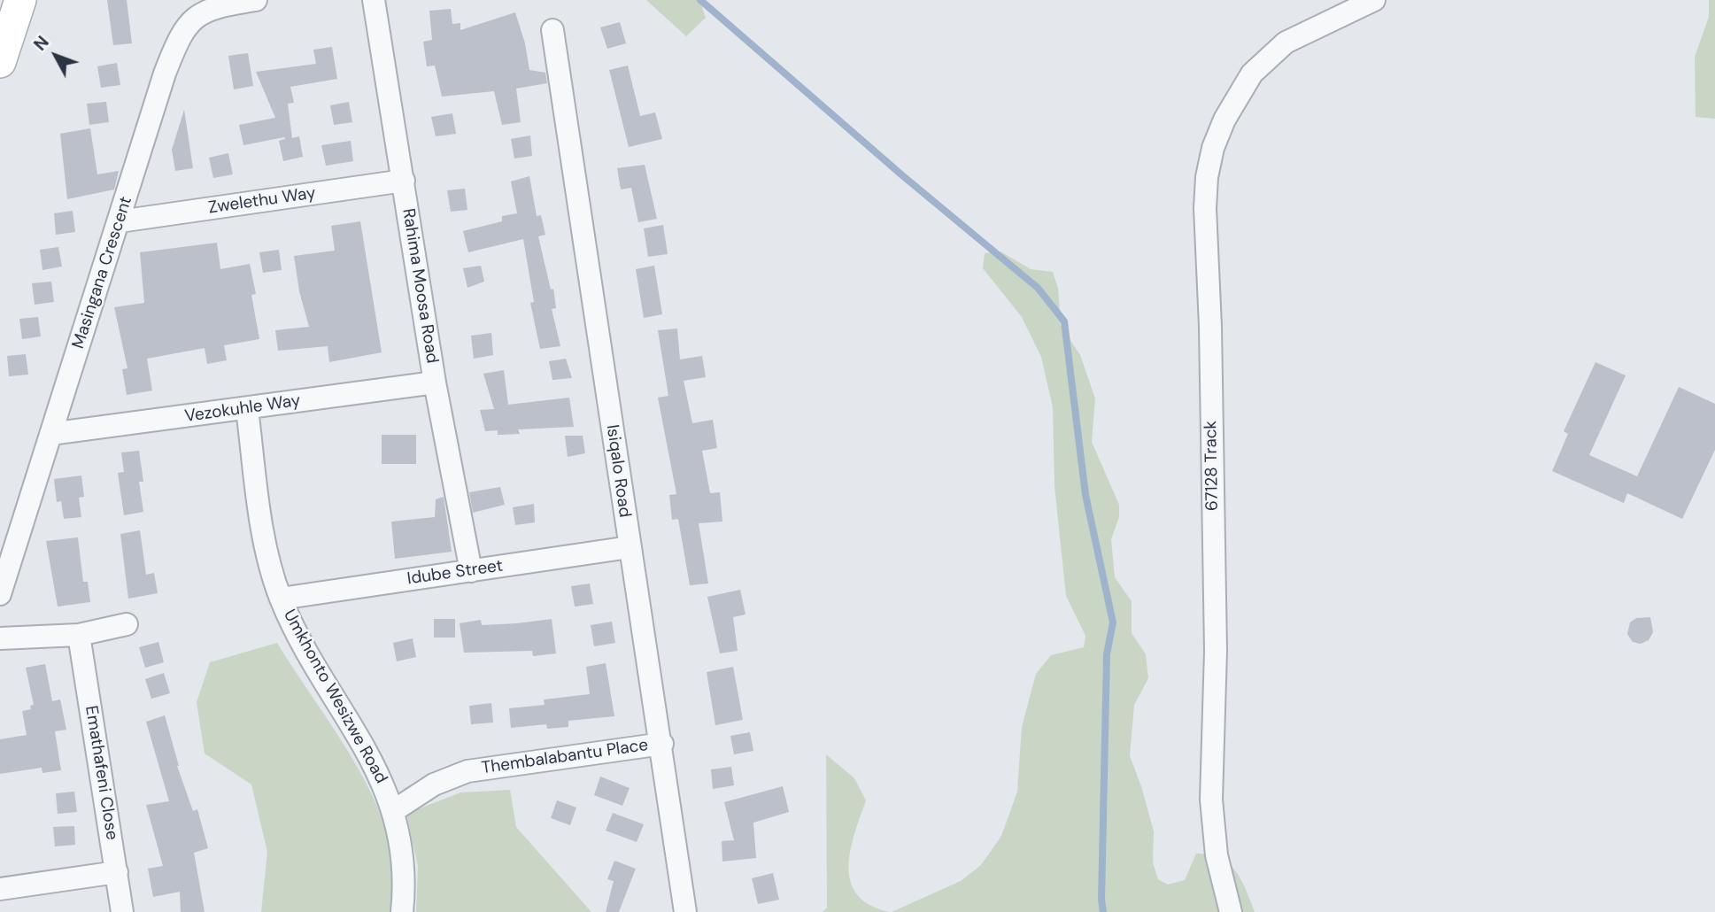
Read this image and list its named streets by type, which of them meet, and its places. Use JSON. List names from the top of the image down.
{
  "streets": {
    "street": [
      "Zwelethu Way",
      "Masingana Crescent",
      "Rahima Moosa Road",
      "Vezokuhle Way",
      "67128 Track",
      "Isiqalo Road",
      "Idube Street",
      "Umkhonto Wesizwe Road",
      "Thembalabantu Place",
      "Emathafeni Close"
    ]
  },
  "crossings": [
    ["Zwelethu Way", "Masingana Crescent"],
    ["Zwelethu Way", "Rahima Moosa Road"],
    ["Masingana Crescent", "Vezokuhle Way"],
    ["Rahima Moosa Road", "Vezokuhle Way"],
    ["Rahima Moosa Road", "Idube Street"],
    ["Vezokuhle Way", "Umkhonto Wesizwe Road"],
    ["Isiqalo Road", "Idube Street"],
    ["Isiqalo Road", "Thembalabantu Place"],
    ["Idube Street", "Umkhonto Wesizwe Road"],
    ["Umkhonto Wesizwe Road", "Thembalabantu Place"]
  ],
  "north": "top left"
}
